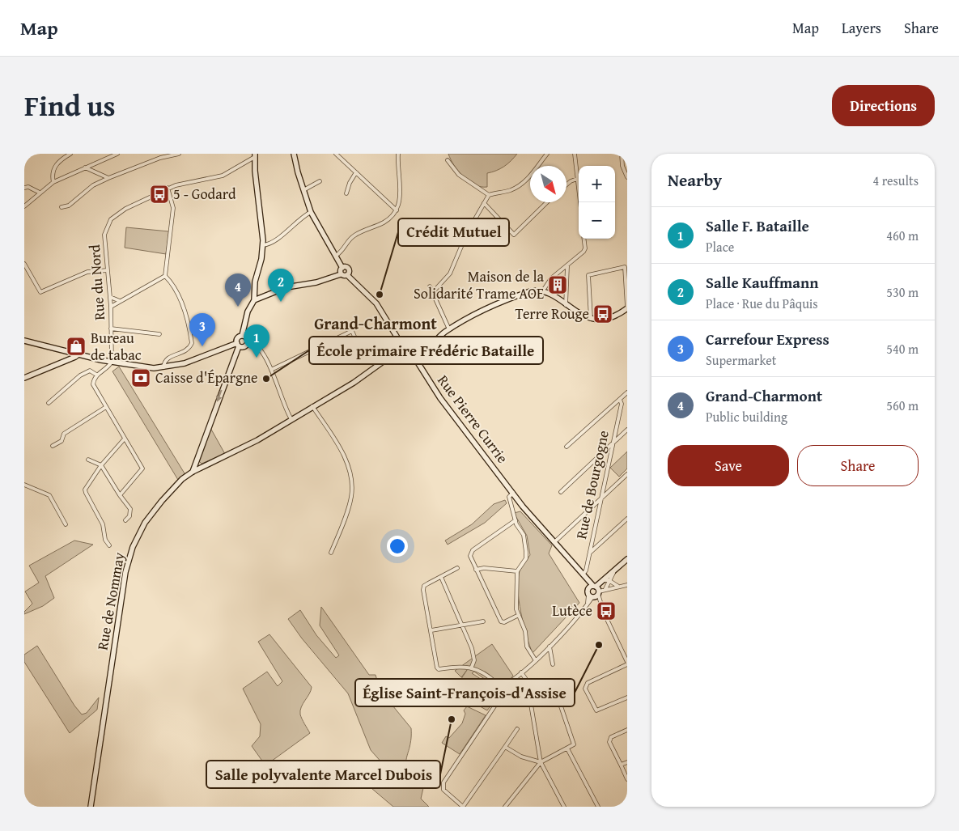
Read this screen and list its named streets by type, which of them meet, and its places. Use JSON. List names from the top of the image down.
{
  "streets": {
    "street": [
      "Rue du Nord",
      "Rue Pierre Currie",
      "Rue de Bourgogne",
      "Rue de Nommay"
    ]
  },
  "crossings": [
    ["Rue Pierre Currie", "Rue de Bourgogne"],
    ["Rue Pierre Currie", "Rue de Nommay"]
  ],
  "districts": ["Grand-Charmont"],
  "places": {
    "bus stop": ["5 - Godard", "Terre Rouge", "Lutèce"],
    "building": ["Maison de la Solidarité Trame AOE"],
    "other": [
      "Crédit Mutuel",
      "École primaire Frédéric Bataille",
      "Église Saint-François-d'Assise",
      "Salle polyvalente Marcel Dubois"
    ],
    "shop": ["Bureau de tabac"],
    "bank": ["Caisse d'Épargne"]
  },
  "north": "bottom right",
  "page": {
    "header": "Map",
    "nav": ["Map", "Layers", "Share"],
    "title": "Find us",
    "buttons": [
      "Directions",
      ["Save", "Share"]
    ],
    "heading": ["Nearby", "4 results"],
    "map_buttons": ["+", "−"],
    "list": [
      {
        "mark": "1",
        "name": "Salle F. Bataille",
        "note": "Place",
        "value": "460 m"
      },
      {
        "mark": "2",
        "name": "Salle Kauffmann",
        "note": "Place · Rue du Pâquis",
        "value": "530 m"
      },
      {
        "mark": "3",
        "name": "Carrefour Express",
        "note": "Supermarket",
        "value": "540 m"
      },
      {
        "mark": "4",
        "name": "Grand-Charmont",
        "note": "Public building",
        "value": "560 m"
      }
    ],
    "pins": [
      "2",
      "4",
      "3",
      "1"
    ]
  }
}
